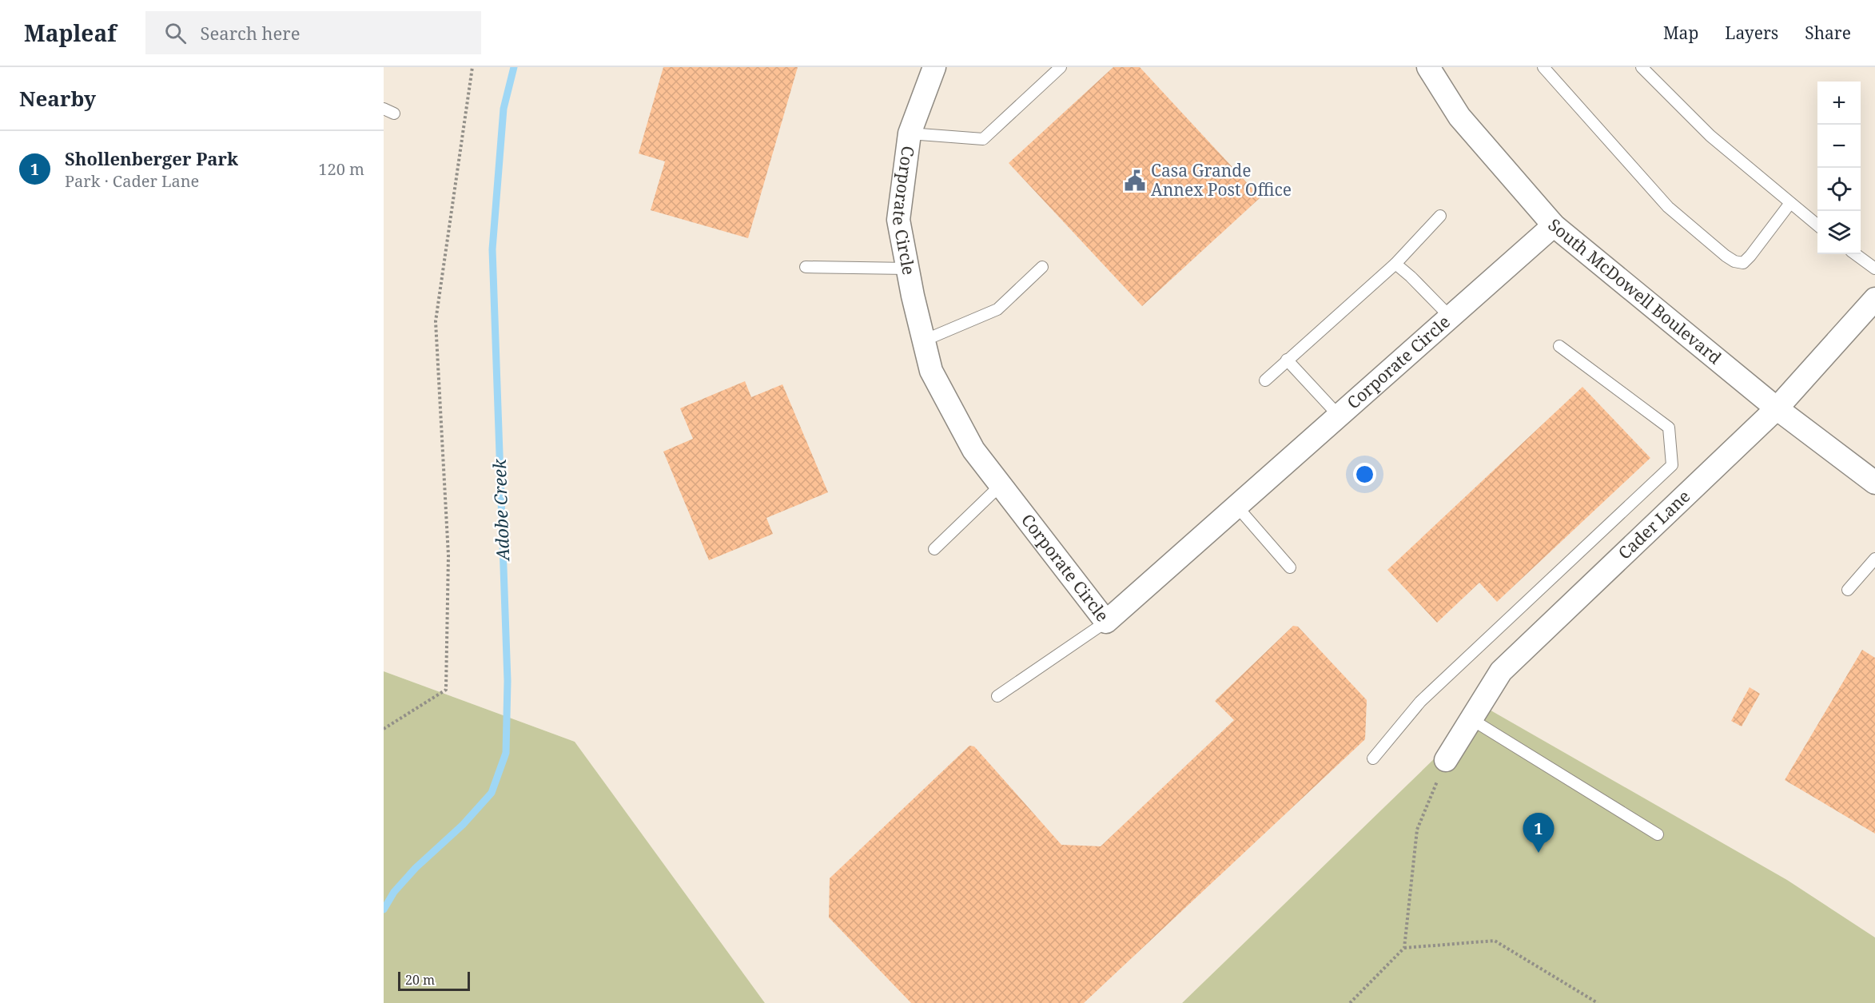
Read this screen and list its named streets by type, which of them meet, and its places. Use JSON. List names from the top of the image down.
{
  "streets": {
    "street": ["Corporate Circle", "South McDowell Boulevard", "Cader Lane"]
  },
  "crossings": [
    ["Corporate Circle", "South McDowell Boulevard"],
    ["South McDowell Boulevard", "Cader Lane"]
  ],
  "water": ["Adobe Creek"],
  "places": {
    "public building": ["Casa Grande Annex Post Office"]
  },
  "scale_bar": "20 m",
  "page": {
    "header": "Mapleaf",
    "search": "Search here",
    "nav": ["Map", "Layers", "Share"],
    "heading": "Nearby",
    "map_buttons": ["+", "−"],
    "list": [
      {
        "mark": "1",
        "name": "Shollenberger Park",
        "note": "Park · Cader Lane",
        "value": "120 m"
      }
    ],
    "pins": "1",
    "scale": "20 m"
  }
}
